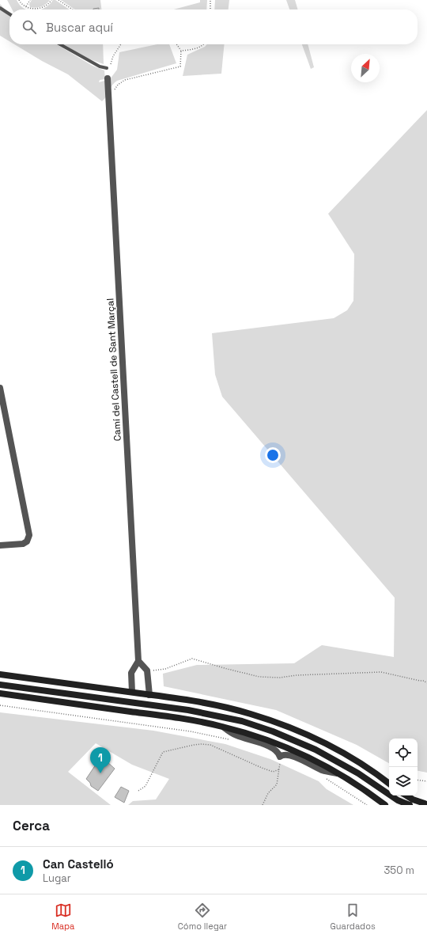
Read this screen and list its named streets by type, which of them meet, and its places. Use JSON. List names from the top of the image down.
{
  "streets": {
    "street": ["Camí del Castell de Sant Marçal"]
  },
  "north": "top right",
  "page": {
    "search": "Buscar aquí",
    "pins": "1",
    "heading": "Cerca",
    "list": [
      {
        "mark": "1",
        "name": "Can Castelló",
        "note": "Lugar",
        "value": "350 m"
      }
    ],
    "nav": ["Mapa", "Cómo llegar", "Guardados"]
  }
}
